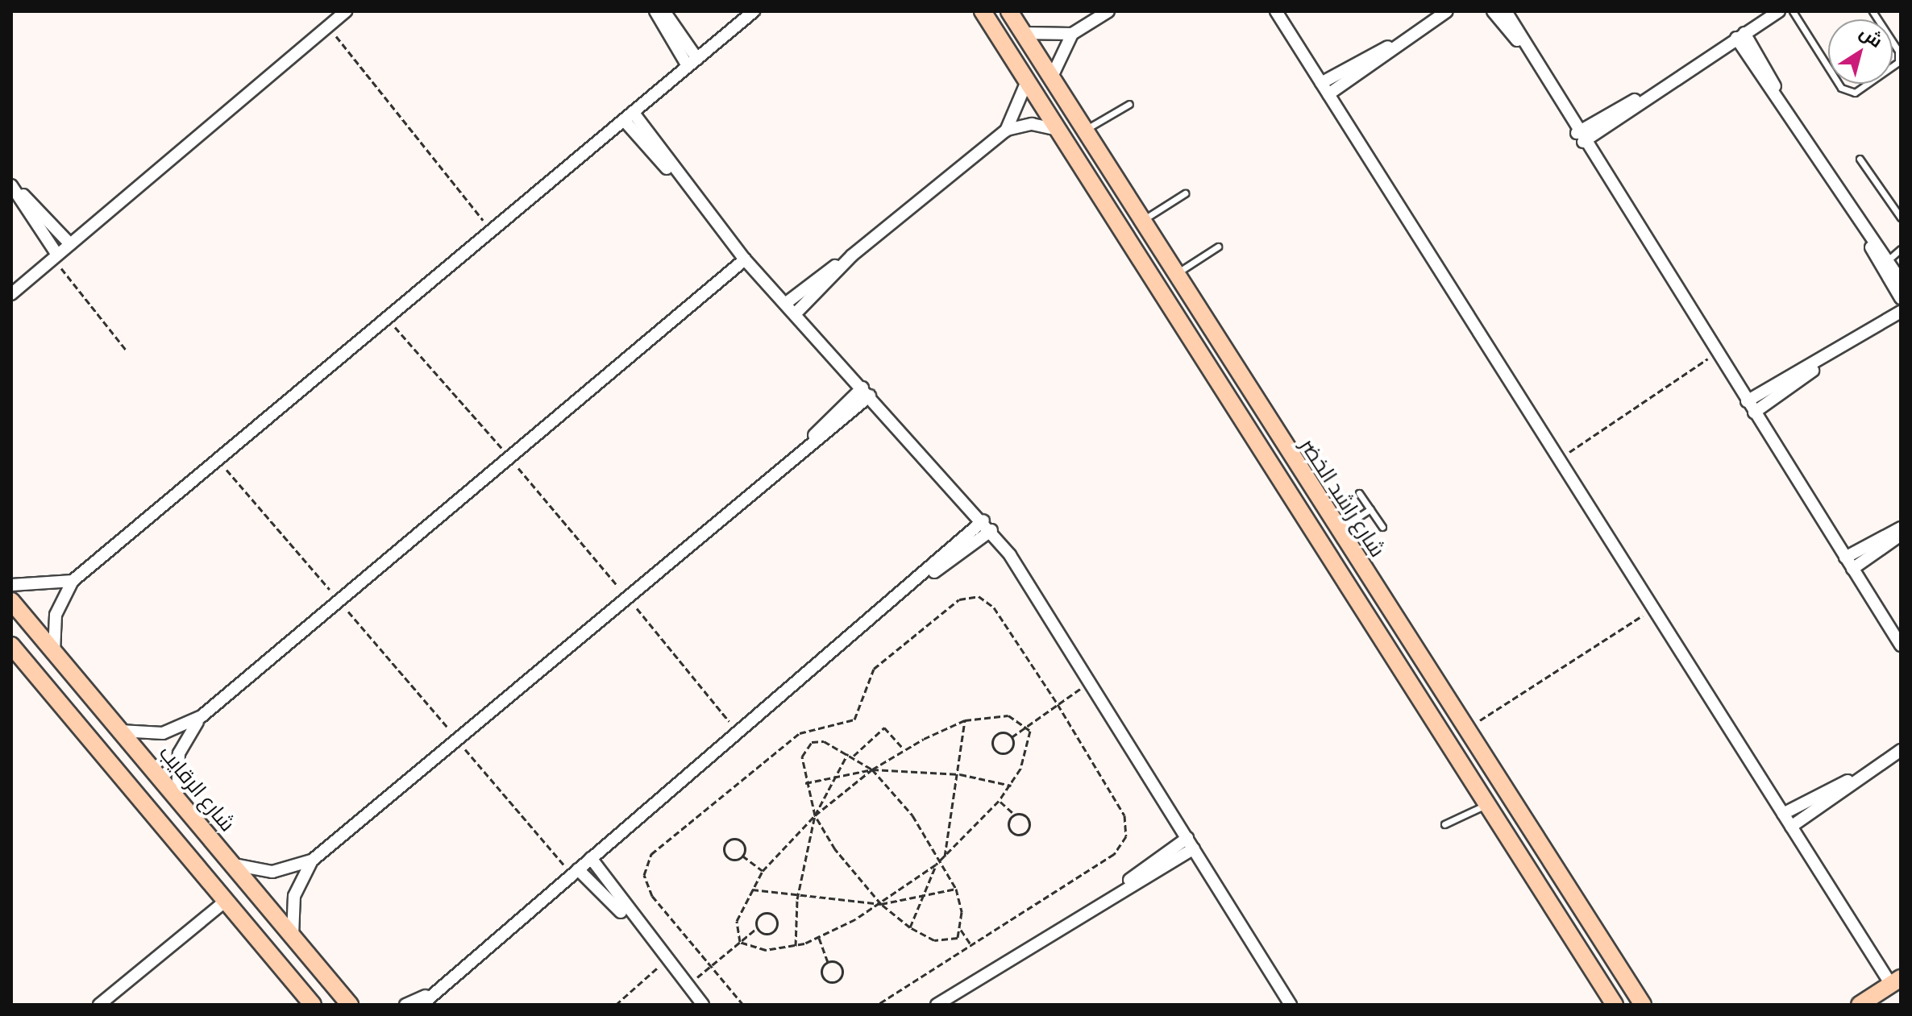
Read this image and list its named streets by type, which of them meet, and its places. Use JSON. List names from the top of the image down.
{
  "streets": {
    "street": ["شارع راشد الخضر", "شارع الرقايب"]
  },
  "north": "top right"
}
